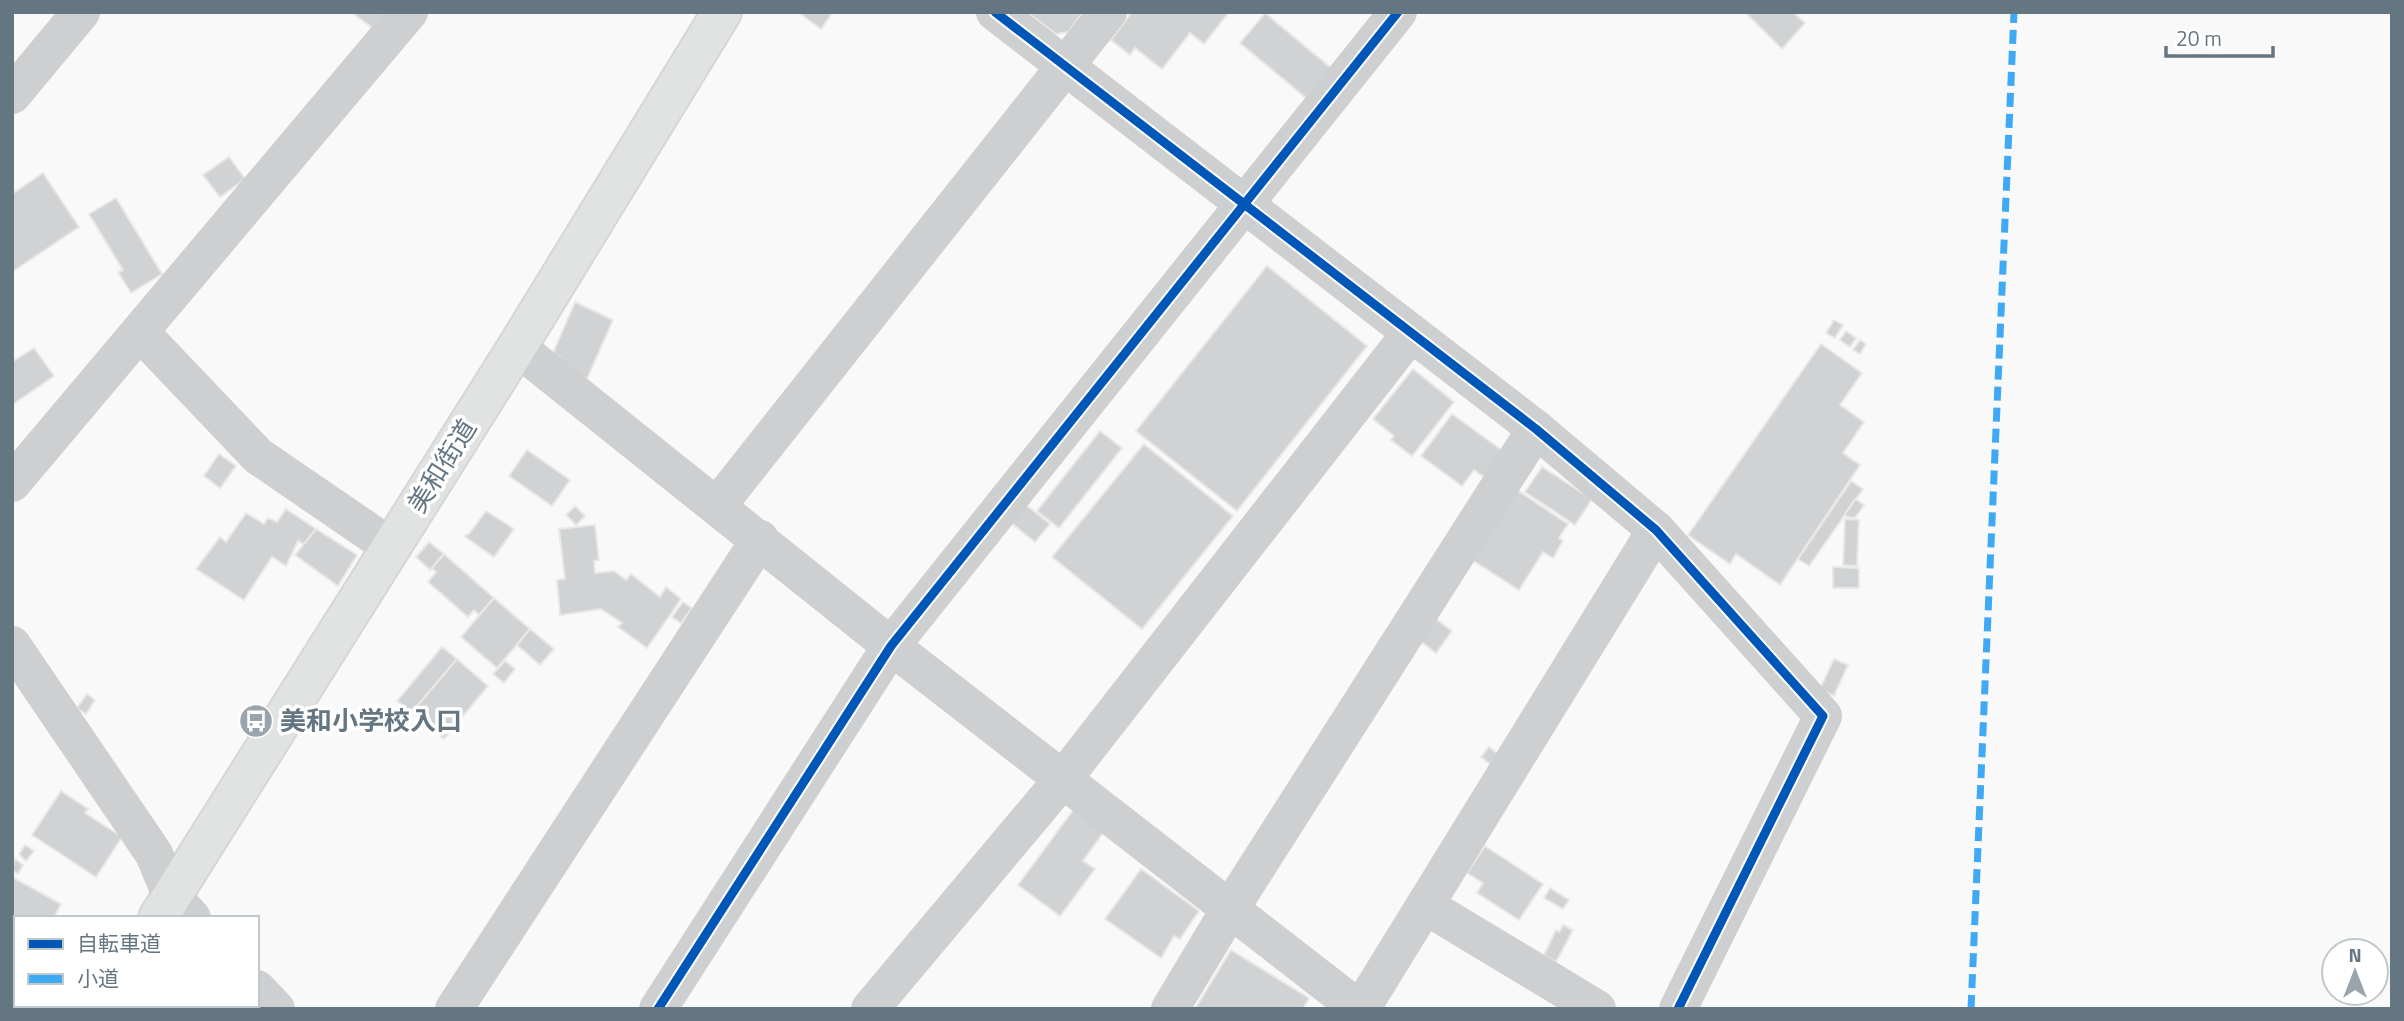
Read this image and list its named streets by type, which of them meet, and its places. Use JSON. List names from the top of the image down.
{
  "streets": {
    "main road": ["美和街道"]
  },
  "places": {
    "bus stop": ["美和小学校入口"]
  },
  "legend": ["自転車道", "小道"],
  "scale_bar": "20 m",
  "north": "top"
}
